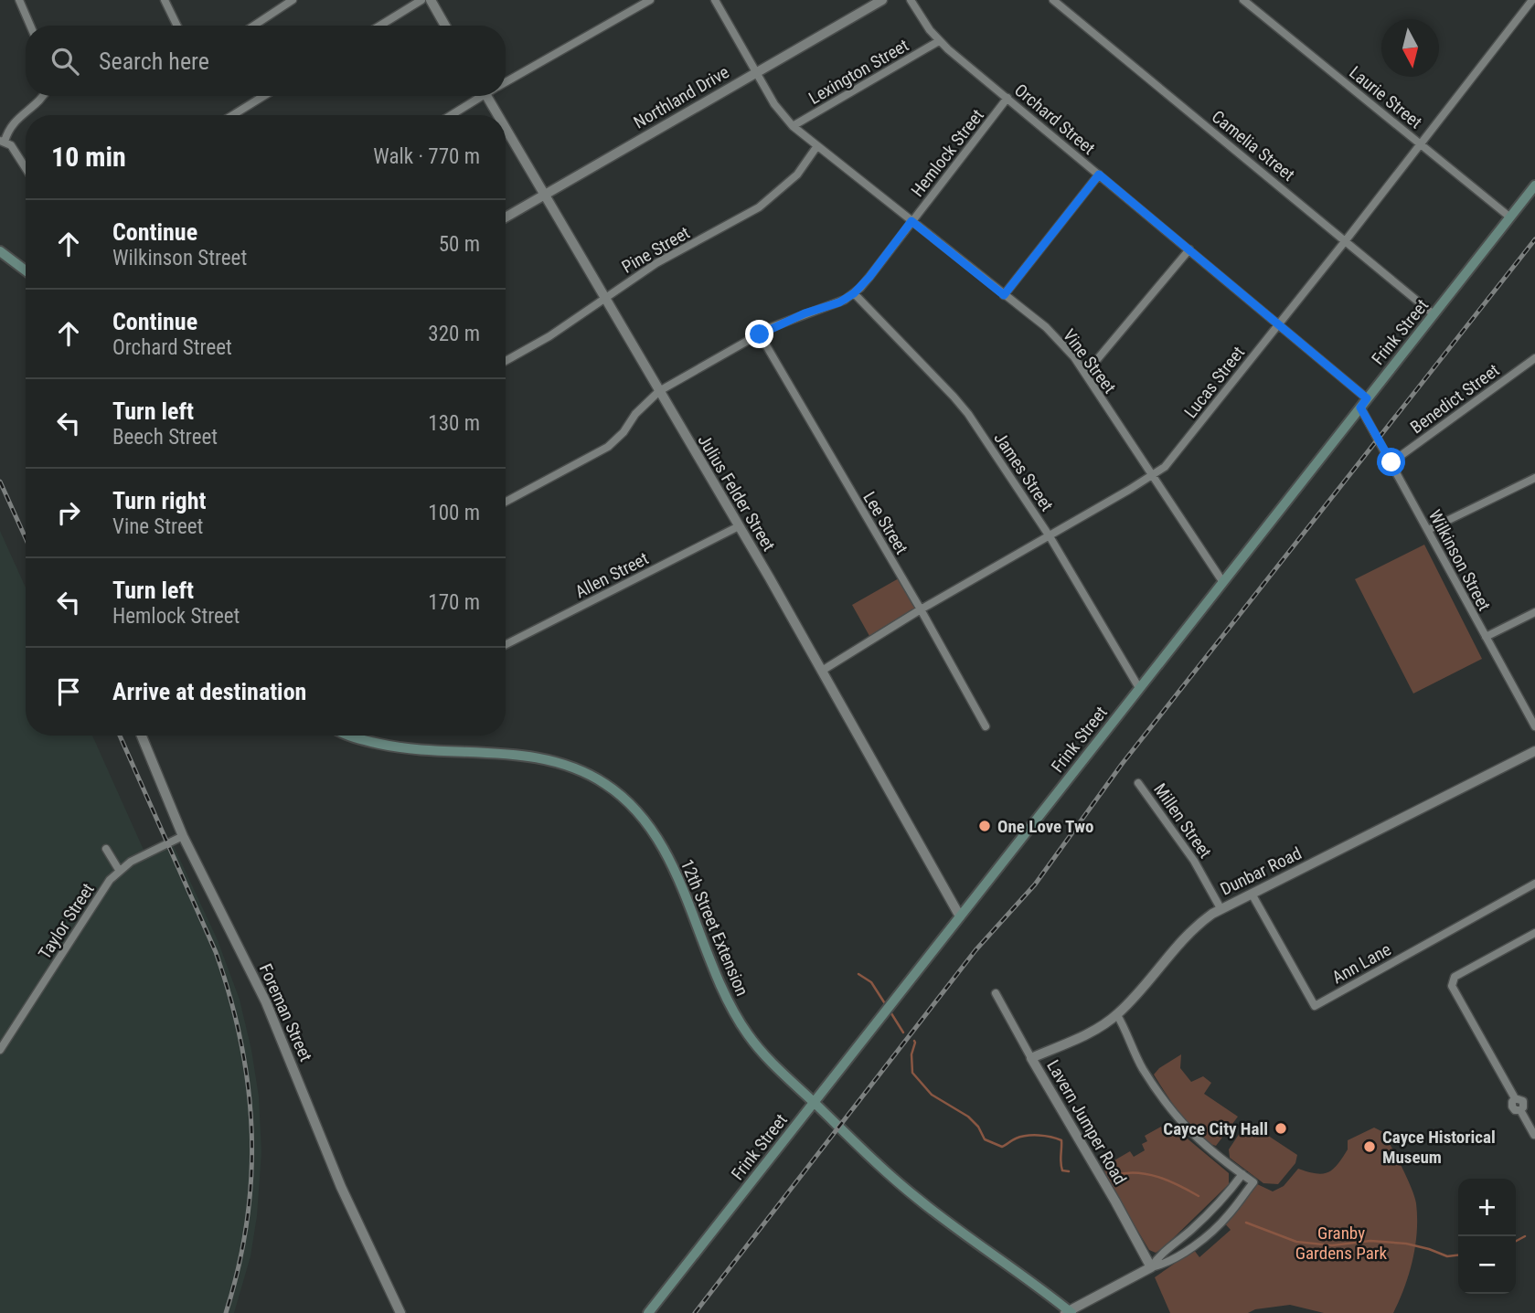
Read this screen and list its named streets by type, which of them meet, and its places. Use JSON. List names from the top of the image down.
{
  "streets": {
    "main road": ["Frink Street", "12th Street Extension"],
    "street": [
      "Lexington Street",
      "Northland Drive",
      "Laurie Street",
      "Orchard Street",
      "Camelia Street",
      "Hemlock Street",
      "Pine Street",
      "Vine Street",
      "Lucas Street",
      "Benedict Street",
      "James Street",
      "Julius Felder Street",
      "Lee Street",
      "Wilkinson Street",
      "Allen Street",
      "Millen Street",
      "Dunbar Road",
      "Taylor Street",
      "Ann Lane",
      "Foreman Street",
      "Lavern Jumper Road"
    ]
  },
  "crossings": [
    ["Lexington Street", "Orchard Street"],
    ["Lexington Street", "Vine Street"],
    ["Northland Drive", "Vine Street"],
    ["Northland Drive", "Julius Felder Street"],
    ["Laurie Street", "Frink Street"],
    ["Laurie Street", "Lucas Street"],
    ["Orchard Street", "Hemlock Street"],
    ["Orchard Street", "Frink Street"],
    ["Orchard Street", "Lucas Street"],
    ["Camelia Street", "Frink Street"],
    ["Camelia Street", "Lucas Street"],
    ["Hemlock Street", "Vine Street"],
    ["Hemlock Street", "James Street"],
    ["Hemlock Street", "Julius Felder Street"],
    ["Hemlock Street", "Lee Street"],
    ["Pine Street", "Vine Street"],
    ["Pine Street", "Julius Felder Street"],
    ["Frink Street", "Vine Street"],
    ["Frink Street", "James Street"],
    ["Frink Street", "Julius Felder Street"],
    ["Frink Street", "Wilkinson Street"],
    ["Frink Street", "12th Street Extension"],
    ["Vine Street", "Lucas Street"],
    ["Lucas Street", "James Street"],
    ["Lucas Street", "Julius Felder Street"],
    ["Lucas Street", "Lee Street"],
    ["Benedict Street", "Wilkinson Street"],
    ["Julius Felder Street", "Allen Street"],
    ["Millen Street", "Dunbar Road"],
    ["Dunbar Road", "Ann Lane"],
    ["Dunbar Road", "Lavern Jumper Road"],
    ["Taylor Street", "Foreman Street"]
  ],
  "parks": ["Granby Gardens Park"],
  "places": ["One Love Two", "Cayce City Hall", "Cayce Historical Museum"],
  "north": "bottom",
  "page": {
    "search": "Search here",
    "heading": ["10 min", "Walk · 770 m"],
    "list": [
      ["Continue", "Wilkinson Street", "50 m"],
      ["Continue", "Orchard Street", "320 m"],
      ["Turn left", "Beech Street", "130 m"],
      ["Turn right", "Vine Street", "100 m"],
      ["Turn left", "Hemlock Street", "170 m"],
      "Arrive at destination"
    ],
    "map_buttons": ["+", "−"]
  }
}
